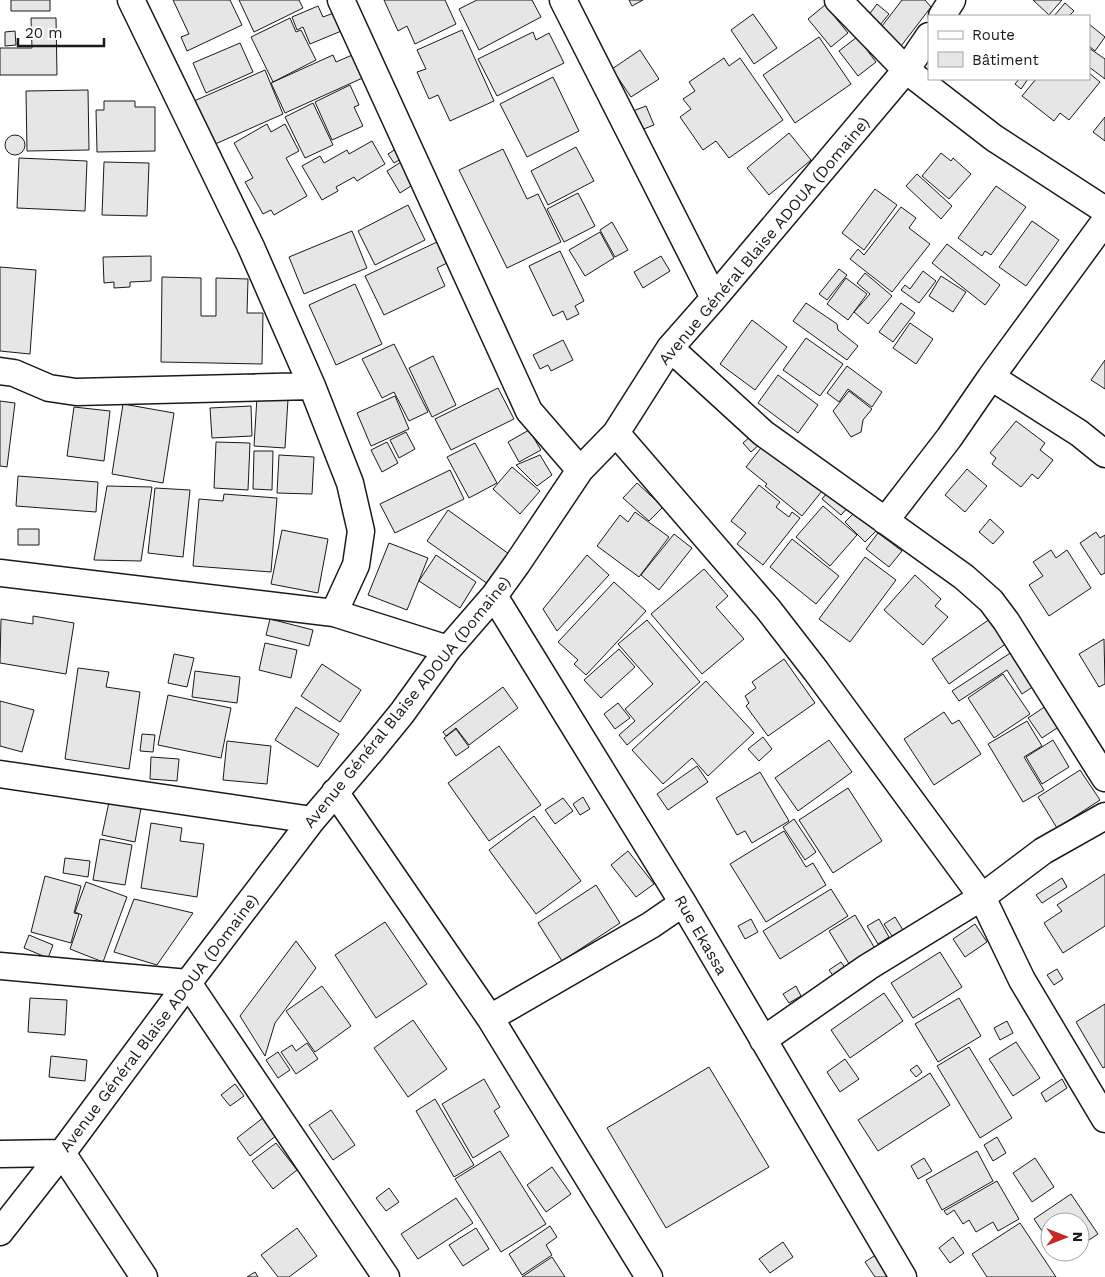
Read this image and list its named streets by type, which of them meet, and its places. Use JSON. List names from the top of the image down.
{
  "streets": {
    "street": ["Avenue Général Blaise ADOUA (Domaine)", "Rue Ekassa"]
  },
  "crossings": [
    ["Avenue Général Blaise ADOUA (Domaine)", "Rue Ekassa"]
  ],
  "legend": ["Route", "Bâtiment"],
  "scale_bar": "20 m",
  "north": "right"
}
